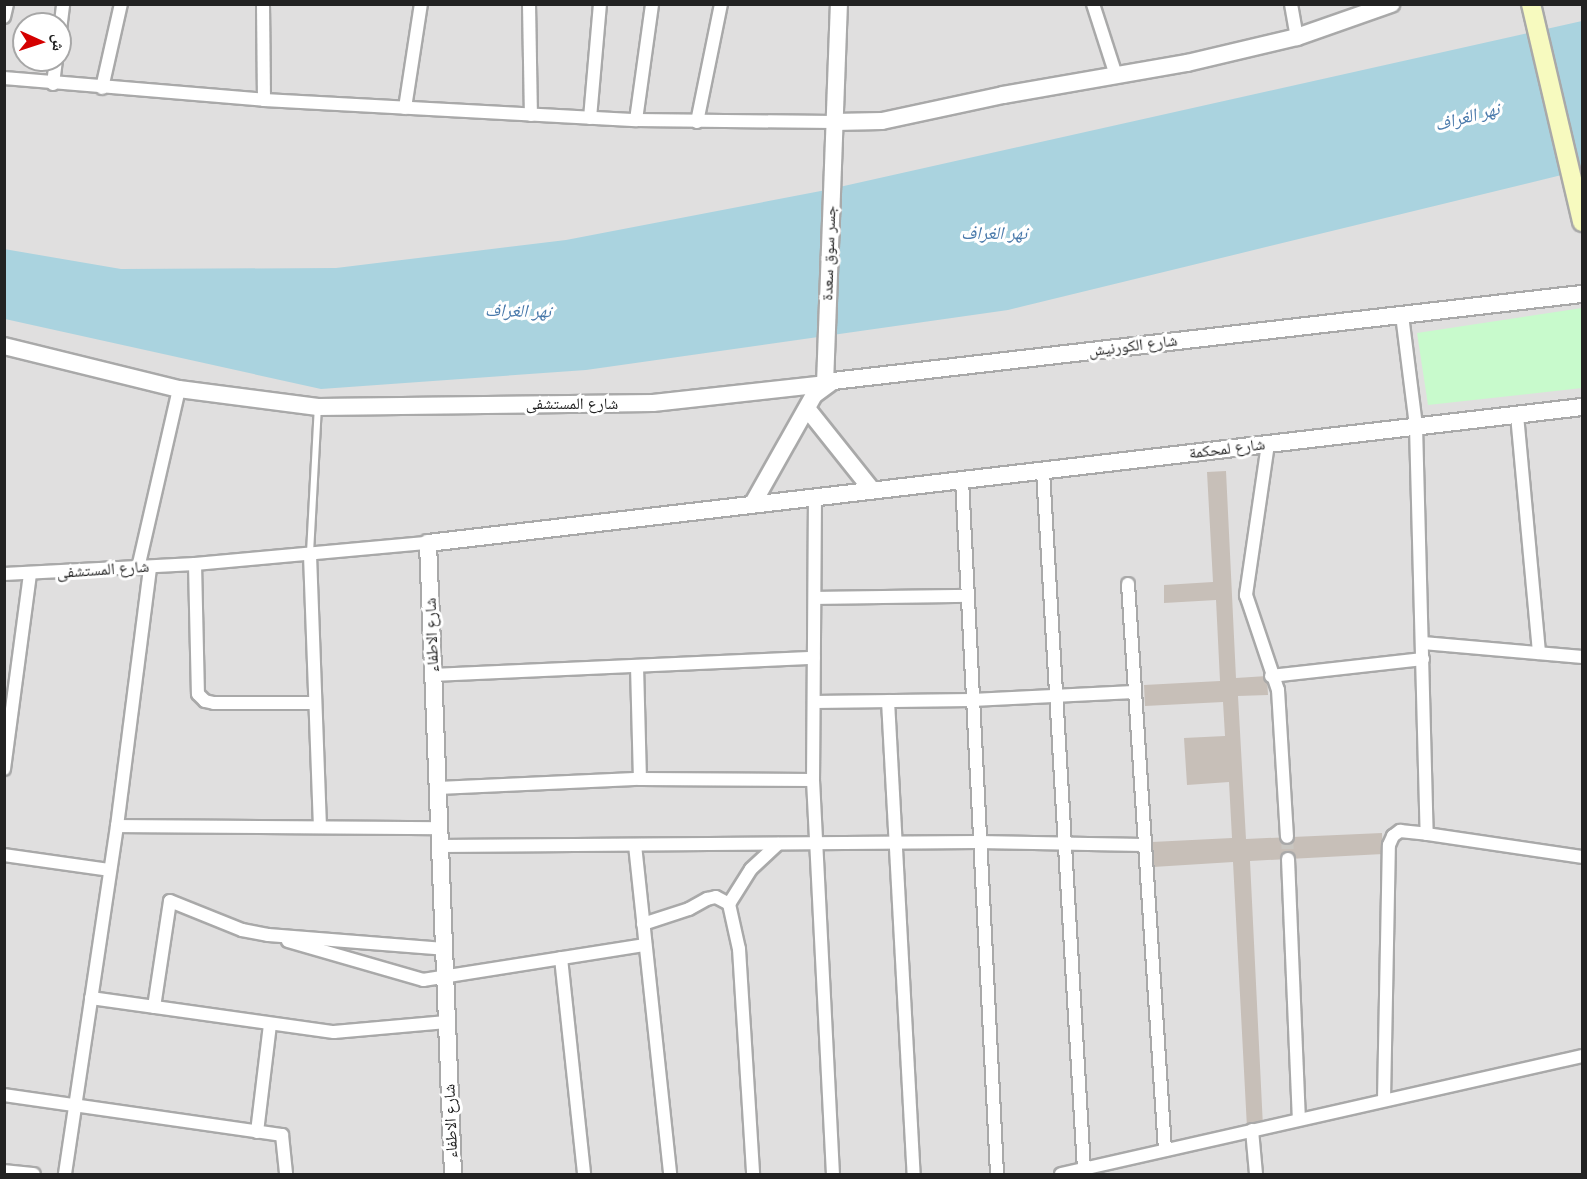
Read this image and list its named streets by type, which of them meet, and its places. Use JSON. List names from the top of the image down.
{
  "streets": {
    "street": [
      "جسر سوق سعدة",
      "شارع الكورنيش",
      "شارع المستشفى",
      "شارع لمحكمة",
      "شارع الاطفاء"
    ]
  },
  "crossings": [
    ["جسر سوق سعدة", "شارع الكورنيش"],
    ["جسر سوق سعدة", "شارع المستشفى"],
    ["شارع الكورنيش", "شارع المستشفى"],
    ["شارع المستشفى", "شارع الاطفاء"]
  ],
  "water": ["نهر الغراف"],
  "north": "right"
}
